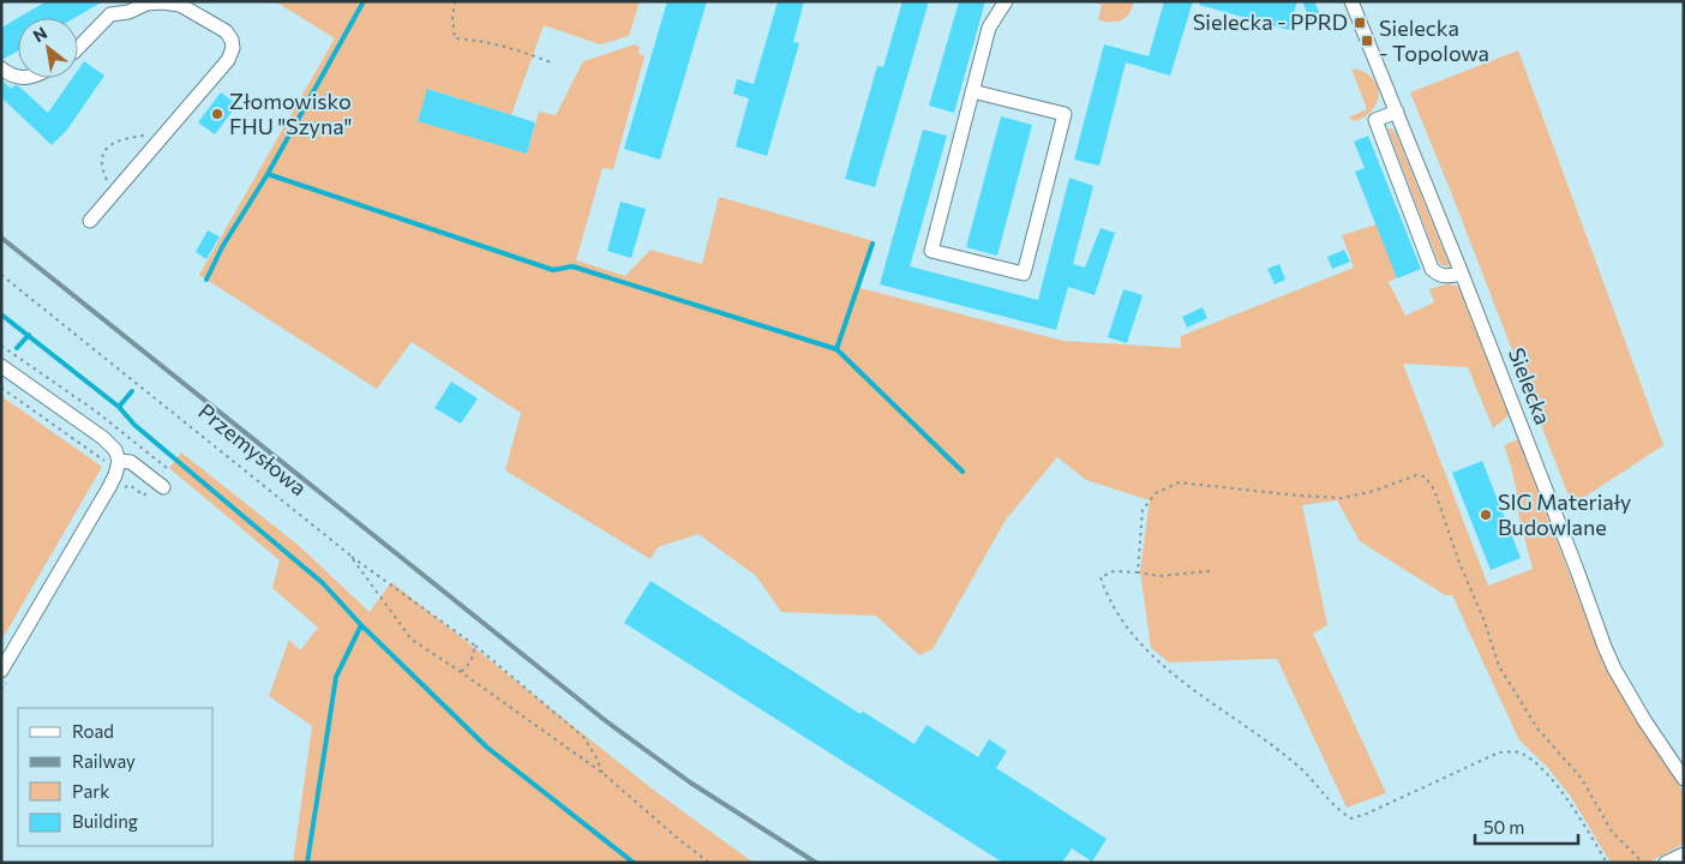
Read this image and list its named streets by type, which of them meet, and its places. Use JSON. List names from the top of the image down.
{
  "streets": {
    "street": ["Sielecka"],
    "path": ["Przemysłowa"]
  },
  "places": {
    "transit": ["Sielecka - PPRD", "Sielecka - Topolowa"],
    "other": ["Złomowisko FHU \"Szyna\"", "SIG Materiały Budowlane"]
  },
  "legend": [
    "Road",
    "Railway",
    "Park",
    "Building"
  ],
  "scale_bar": "50 m",
  "north": "top left"
}
